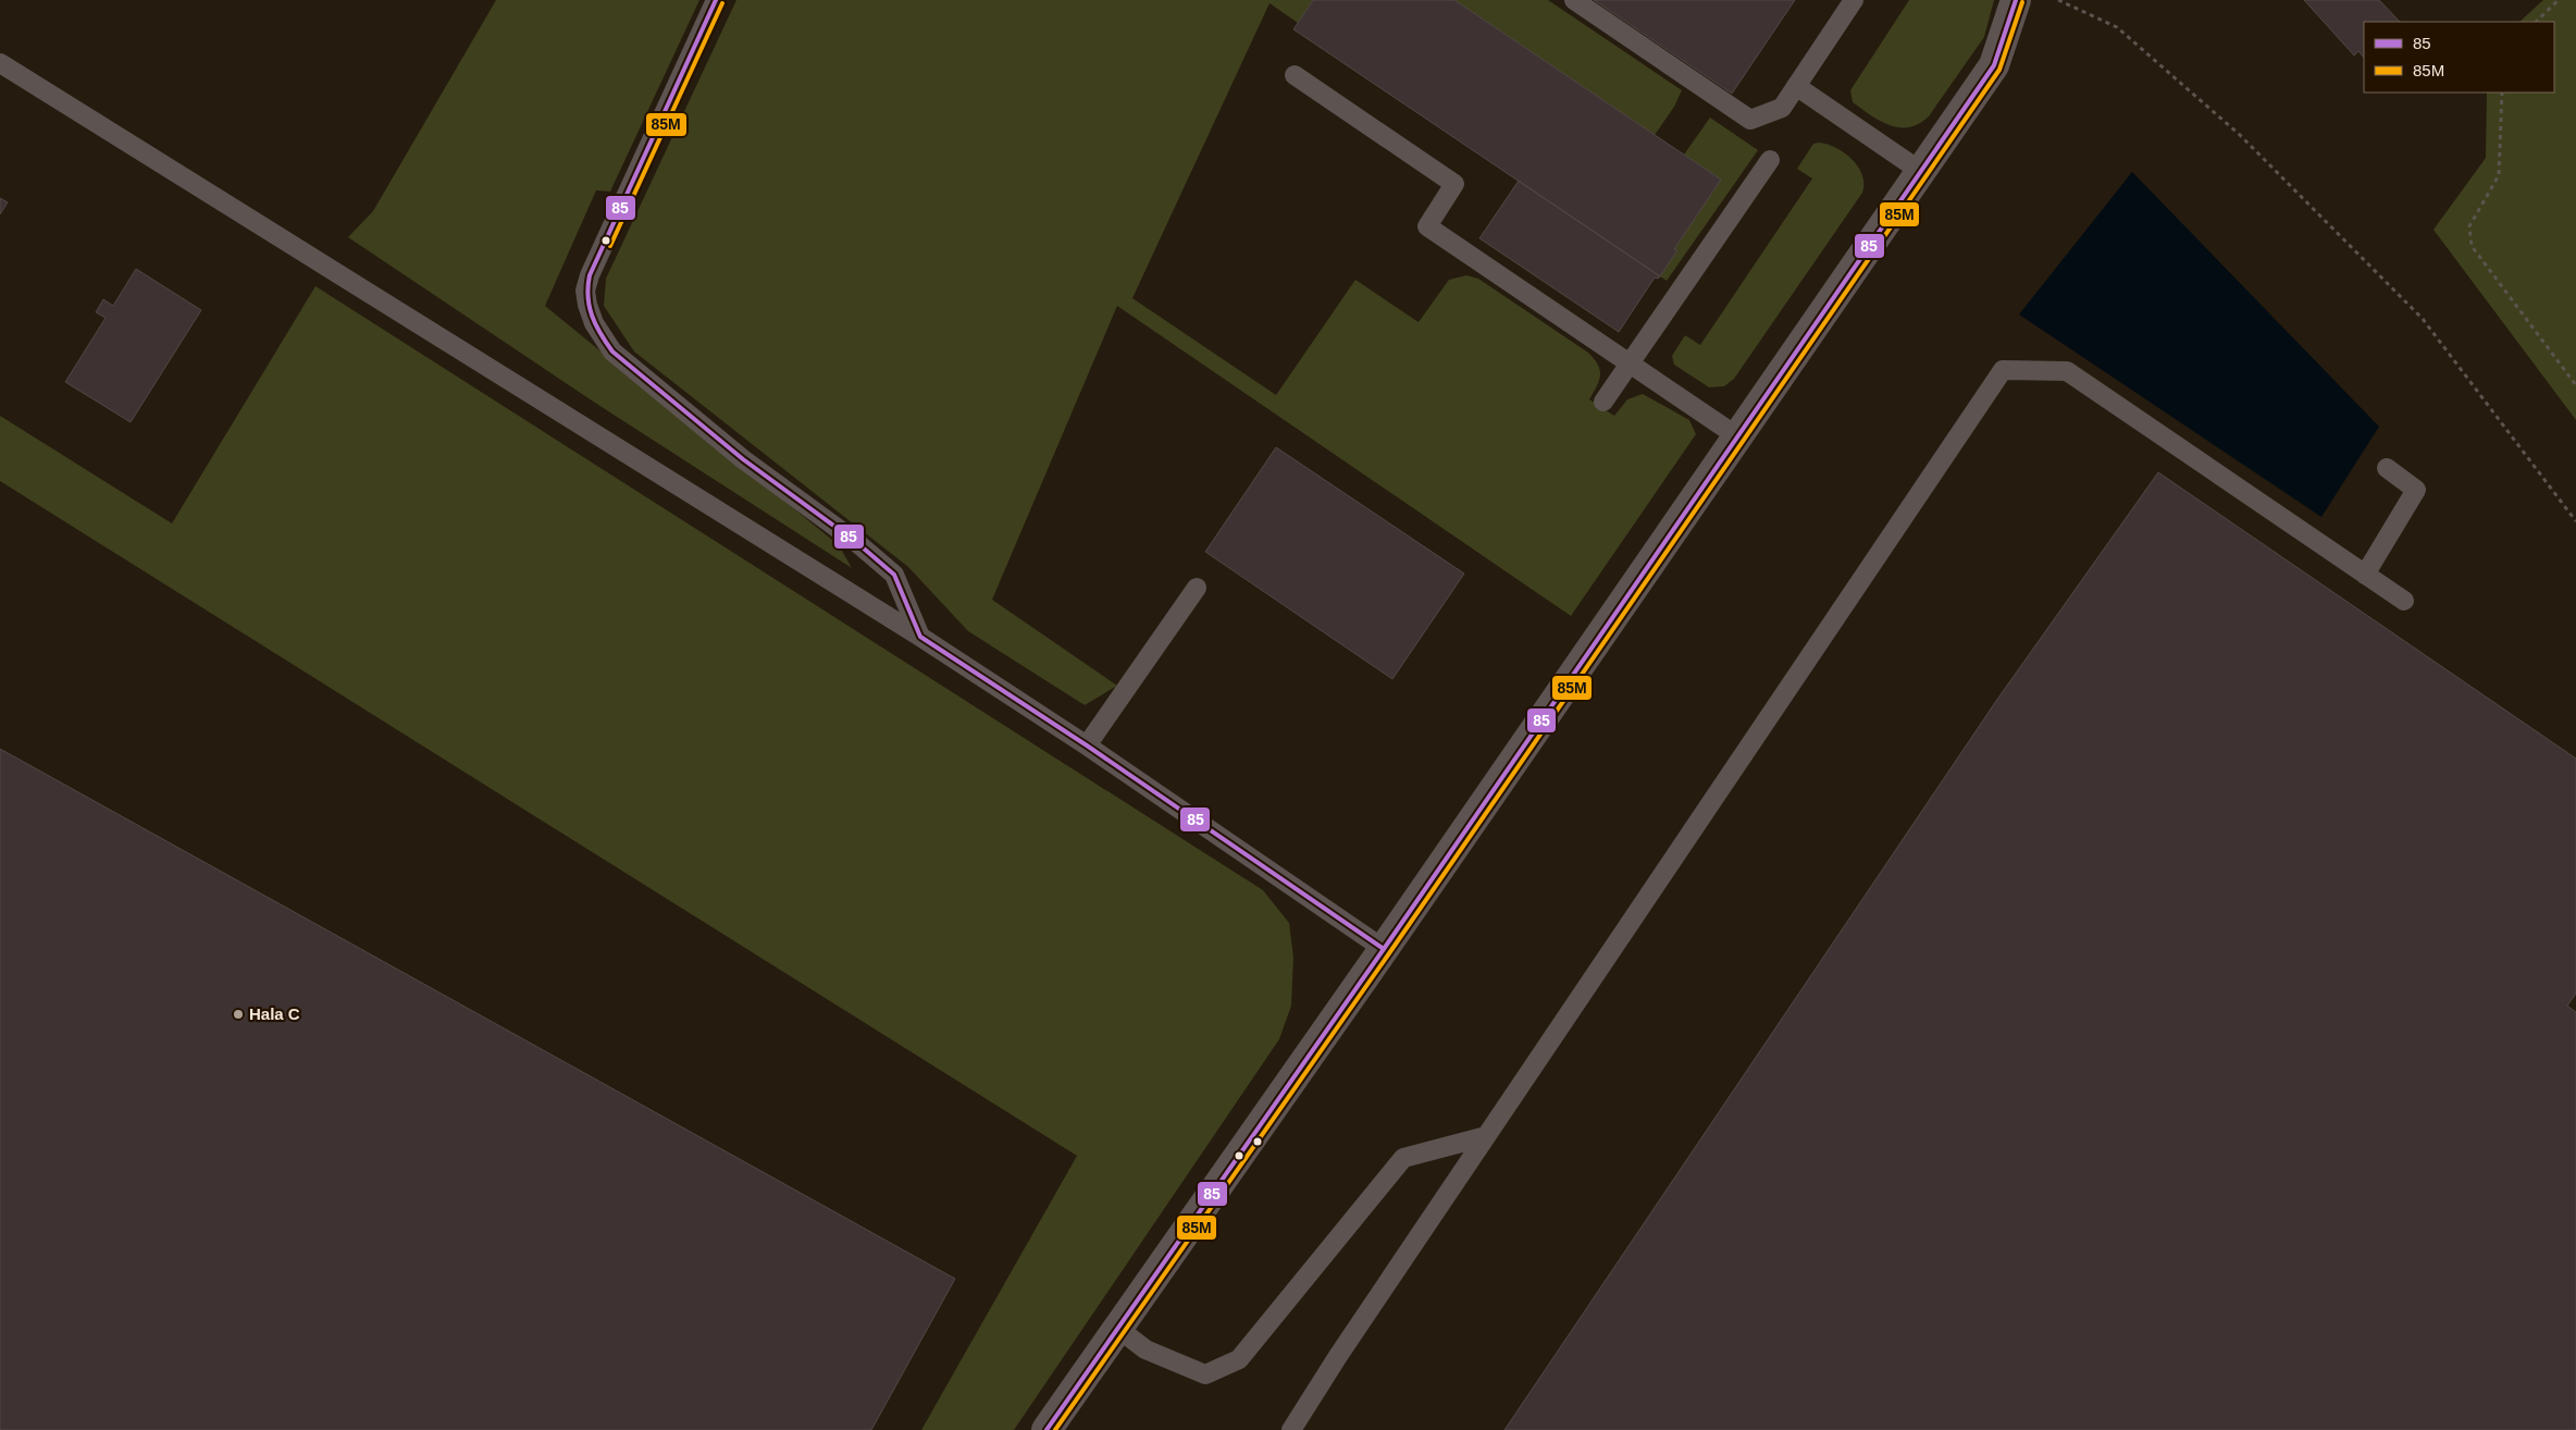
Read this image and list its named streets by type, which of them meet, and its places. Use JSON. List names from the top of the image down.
{
  "places": ["Hala C"],
  "lines": ["transit line 85", "transit line 85M"],
  "legend": ["85", "85M"]
}
